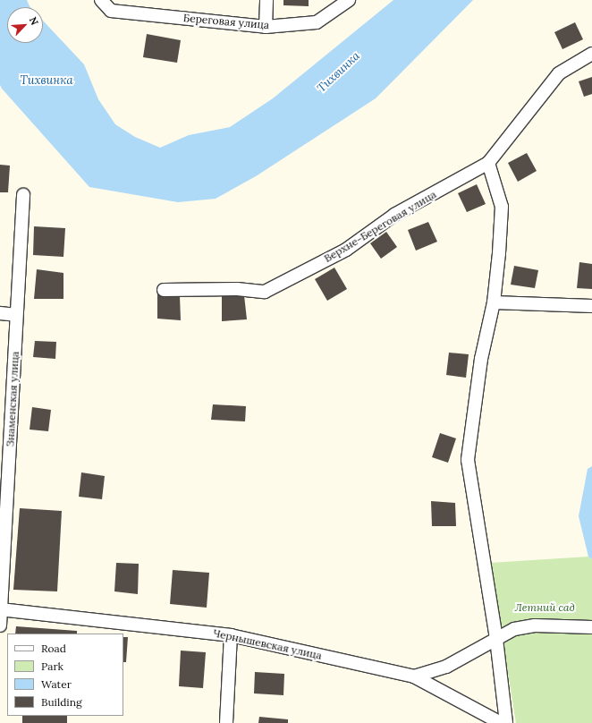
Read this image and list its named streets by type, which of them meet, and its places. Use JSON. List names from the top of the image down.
{
  "streets": {
    "street": [
      "Береговая улица",
      "Верхне-Береговая улица",
      "Знаменская улица",
      "Чернышевская улица"
    ]
  },
  "crossings": [
    ["Знаменская улица", "Чернышевская улица"]
  ],
  "water": ["Тихвинка"],
  "parks": ["Летний сад"],
  "legend": [
    "Road",
    "Park",
    "Water",
    "Building"
  ],
  "north": "top right"
}
